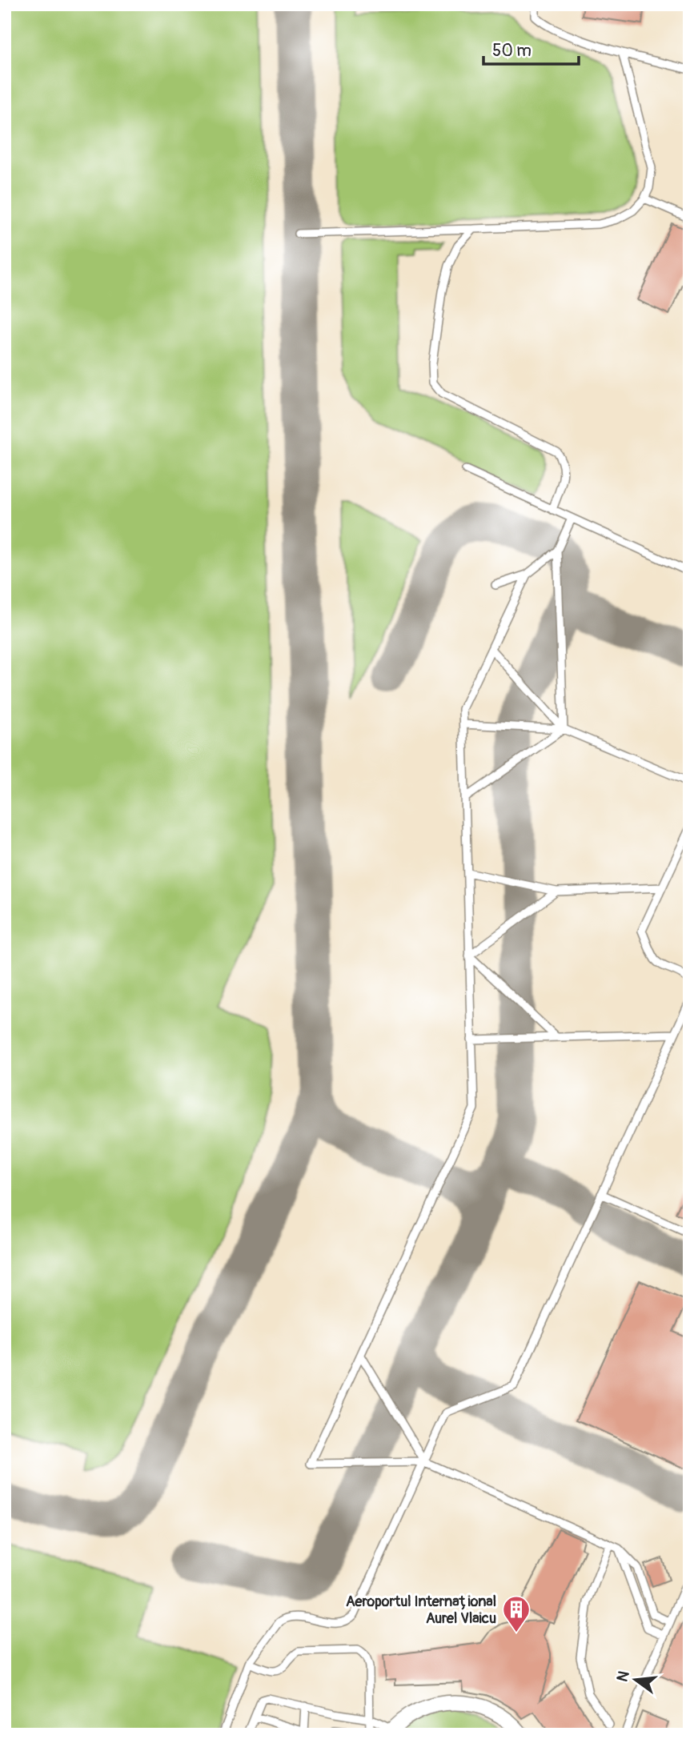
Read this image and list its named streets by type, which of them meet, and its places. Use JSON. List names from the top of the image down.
{
  "places": {
    "building": ["Aeroportul Internațional Aurel Vlaicu"]
  },
  "scale_bar": "50 m",
  "north": "left"
}
